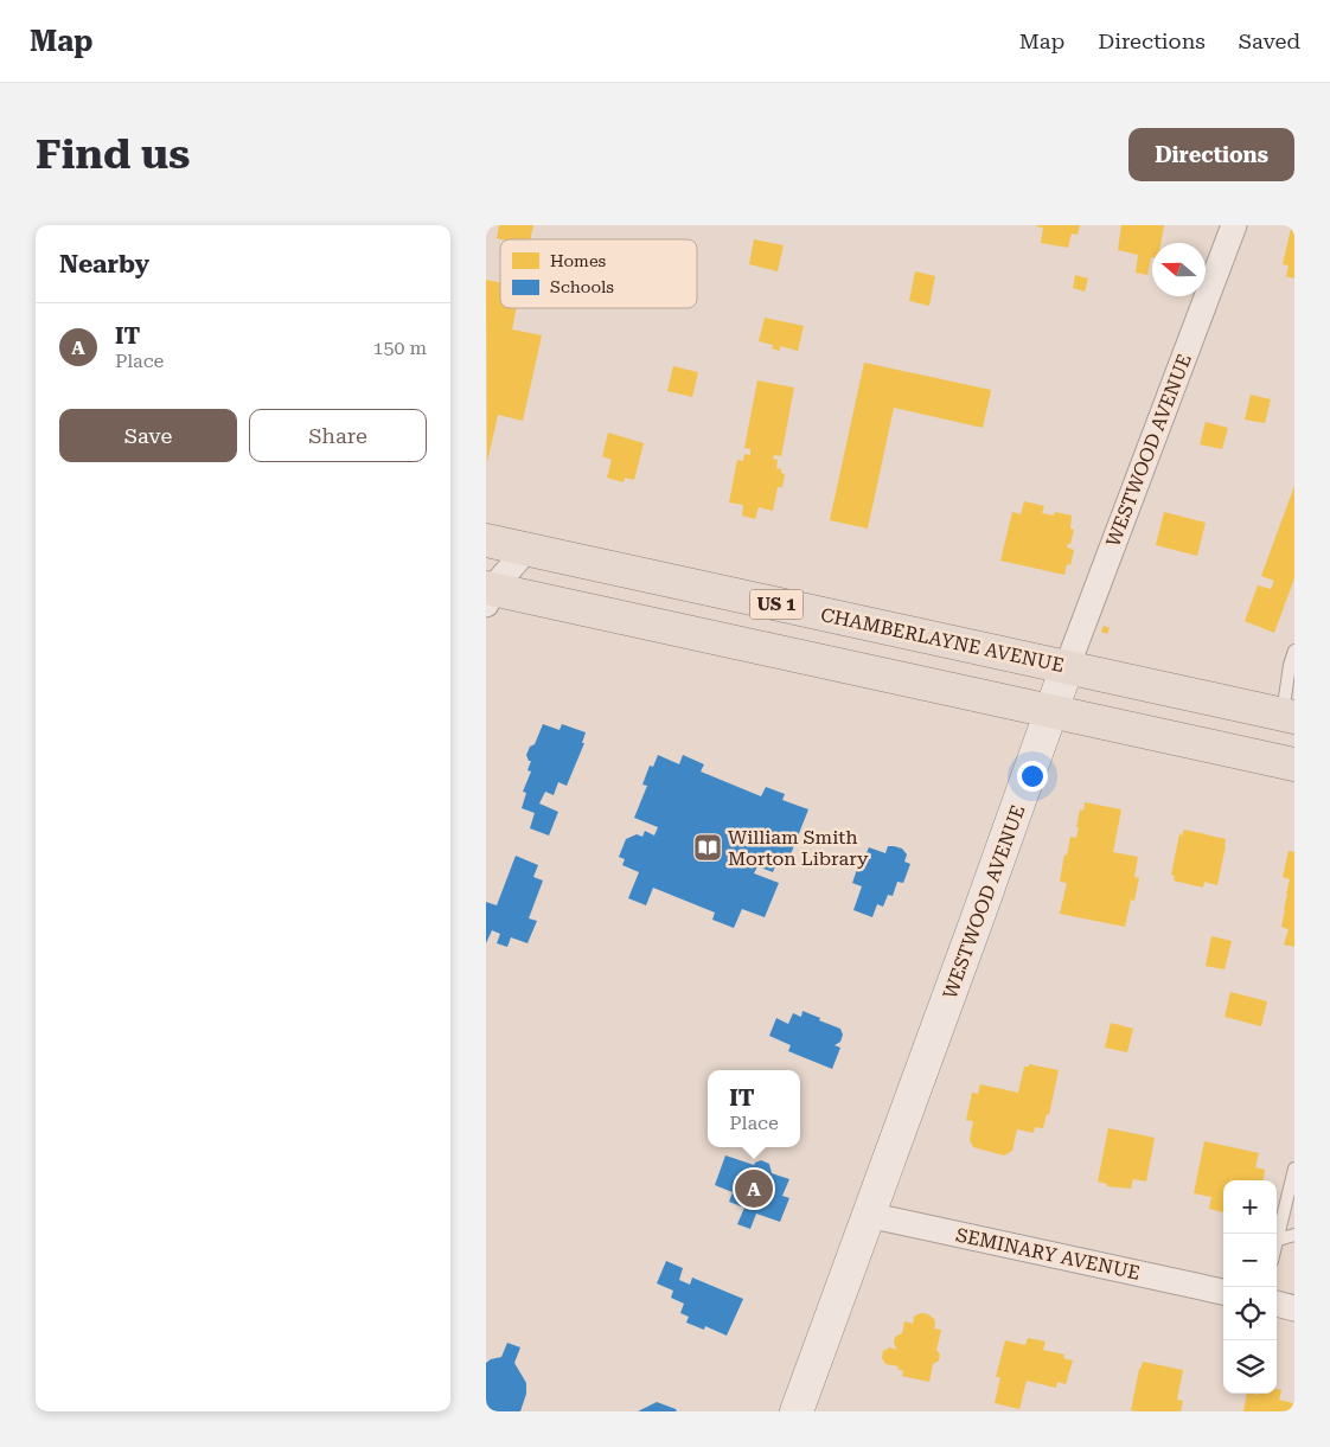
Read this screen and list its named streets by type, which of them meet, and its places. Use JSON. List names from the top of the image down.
{
  "streets": {
    "main road": ["US 1", "CHAMBERLAYNE AVENUE"],
    "street": ["WESTWOOD AVENUE", "SEMINARY AVENUE"]
  },
  "crossings": [
    ["WESTWOOD AVENUE", "US 1"],
    ["WESTWOOD AVENUE", "CHAMBERLAYNE AVENUE"],
    ["WESTWOOD AVENUE", "SEMINARY AVENUE"]
  ],
  "places": {
    "library": ["William Smith Morton Library"]
  },
  "legend": ["Homes", "Schools"],
  "north": "left",
  "page": {
    "header": "Map",
    "nav": ["Map", "Directions", "Saved"],
    "buttons": [
      "Directions",
      ["Save", "Share"]
    ],
    "title": "Find us",
    "heading": "Nearby",
    "list": [
      {
        "mark": "A",
        "name": "IT",
        "note": "Place",
        "value": "150 m"
      }
    ],
    "popup": ["IT", "Place"],
    "pins": "A",
    "map_buttons": ["+", "−"]
  }
}
